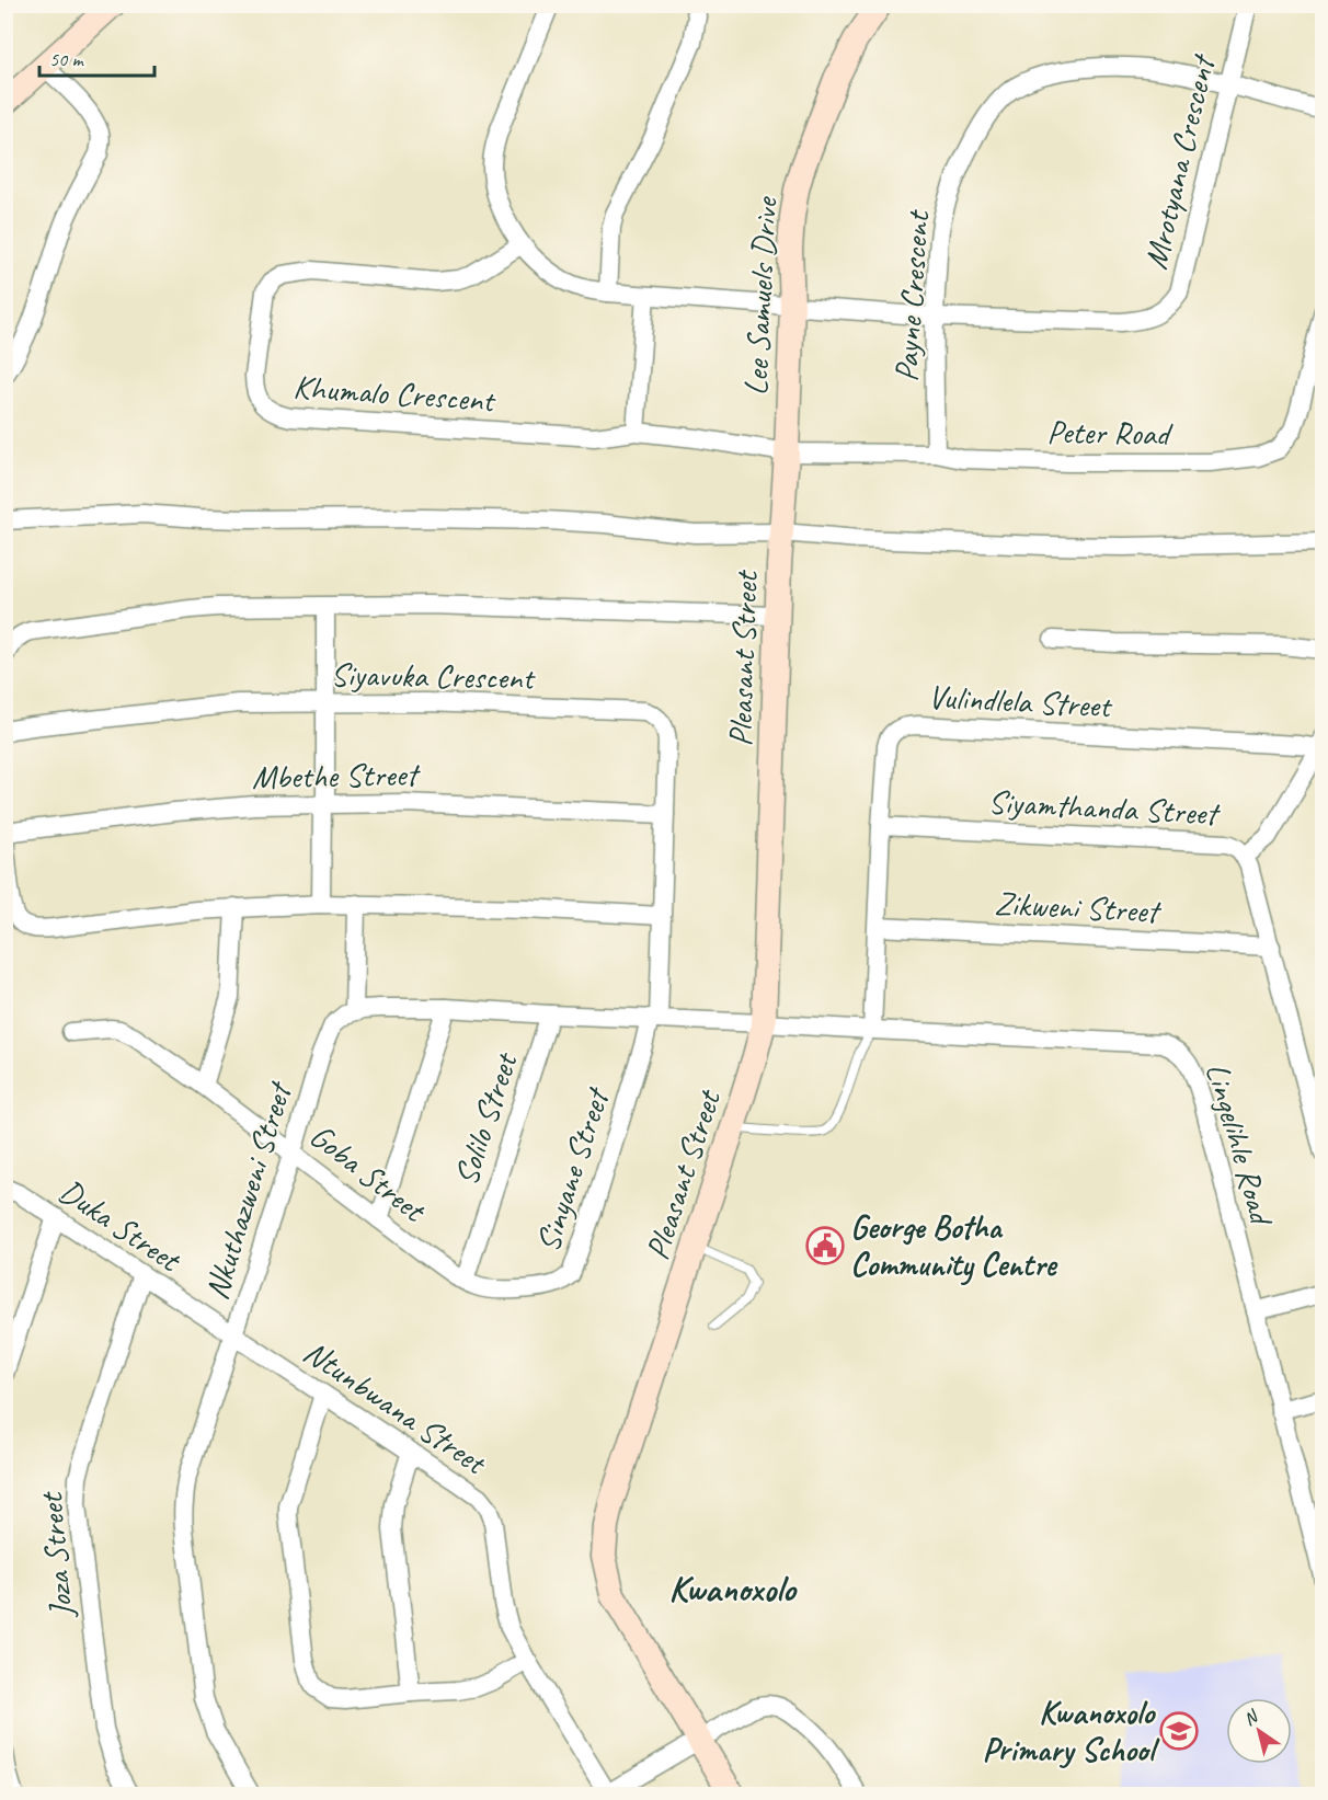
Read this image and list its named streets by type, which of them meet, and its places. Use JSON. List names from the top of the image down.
{
  "streets": {
    "street": [
      "Mrotyana Crescent",
      "Lee Samuels Drive",
      "Payne Crescent",
      "Khumalo Crescent",
      "Peter Road",
      "Pleasant Street",
      "Siyavuka Crescent",
      "Vulindlela Street",
      "Mbethe Street",
      "Siyamthanda Street",
      "Zikweni Street",
      "Solilo Street",
      "Lingelihle Road",
      "Sinyane Street",
      "Goba Street",
      "Nkuthazweni Street",
      "Duka Street",
      "Ntunbwana Street",
      "Joza Street"
    ]
  },
  "crossings": [
    ["Mrotyana Crescent", "Lee Samuels Drive"],
    ["Mrotyana Crescent", "Payne Crescent"],
    ["Mrotyana Crescent", "Khumalo Crescent"],
    ["Lee Samuels Drive", "Khumalo Crescent"],
    ["Lee Samuels Drive", "Peter Road"],
    ["Lee Samuels Drive", "Pleasant Street"],
    ["Payne Crescent", "Peter Road"],
    ["Khumalo Crescent", "Peter Road"],
    ["Pleasant Street", "Lingelihle Road"],
    ["Siyavuka Crescent", "Mbethe Street"],
    ["Siyavuka Crescent", "Sinyane Street"],
    ["Vulindlela Street", "Siyamthanda Street"],
    ["Vulindlela Street", "Zikweni Street"],
    ["Vulindlela Street", "Lingelihle Road"],
    ["Siyamthanda Street", "Zikweni Street"],
    ["Solilo Street", "Sinyane Street"],
    ["Solilo Street", "Goba Street"],
    ["Sinyane Street", "Goba Street"],
    ["Goba Street", "Nkuthazweni Street"],
    ["Nkuthazweni Street", "Duka Street"],
    ["Nkuthazweni Street", "Ntunbwana Street"],
    ["Duka Street", "Ntunbwana Street"],
    ["Duka Street", "Joza Street"]
  ],
  "districts": ["Kwanoxolo"],
  "places": {
    "public building": ["George Botha Community Centre"],
    "school or university": ["Kwanoxolo Primary School"]
  },
  "scale_bar": "50 m",
  "north": "top left"
}
